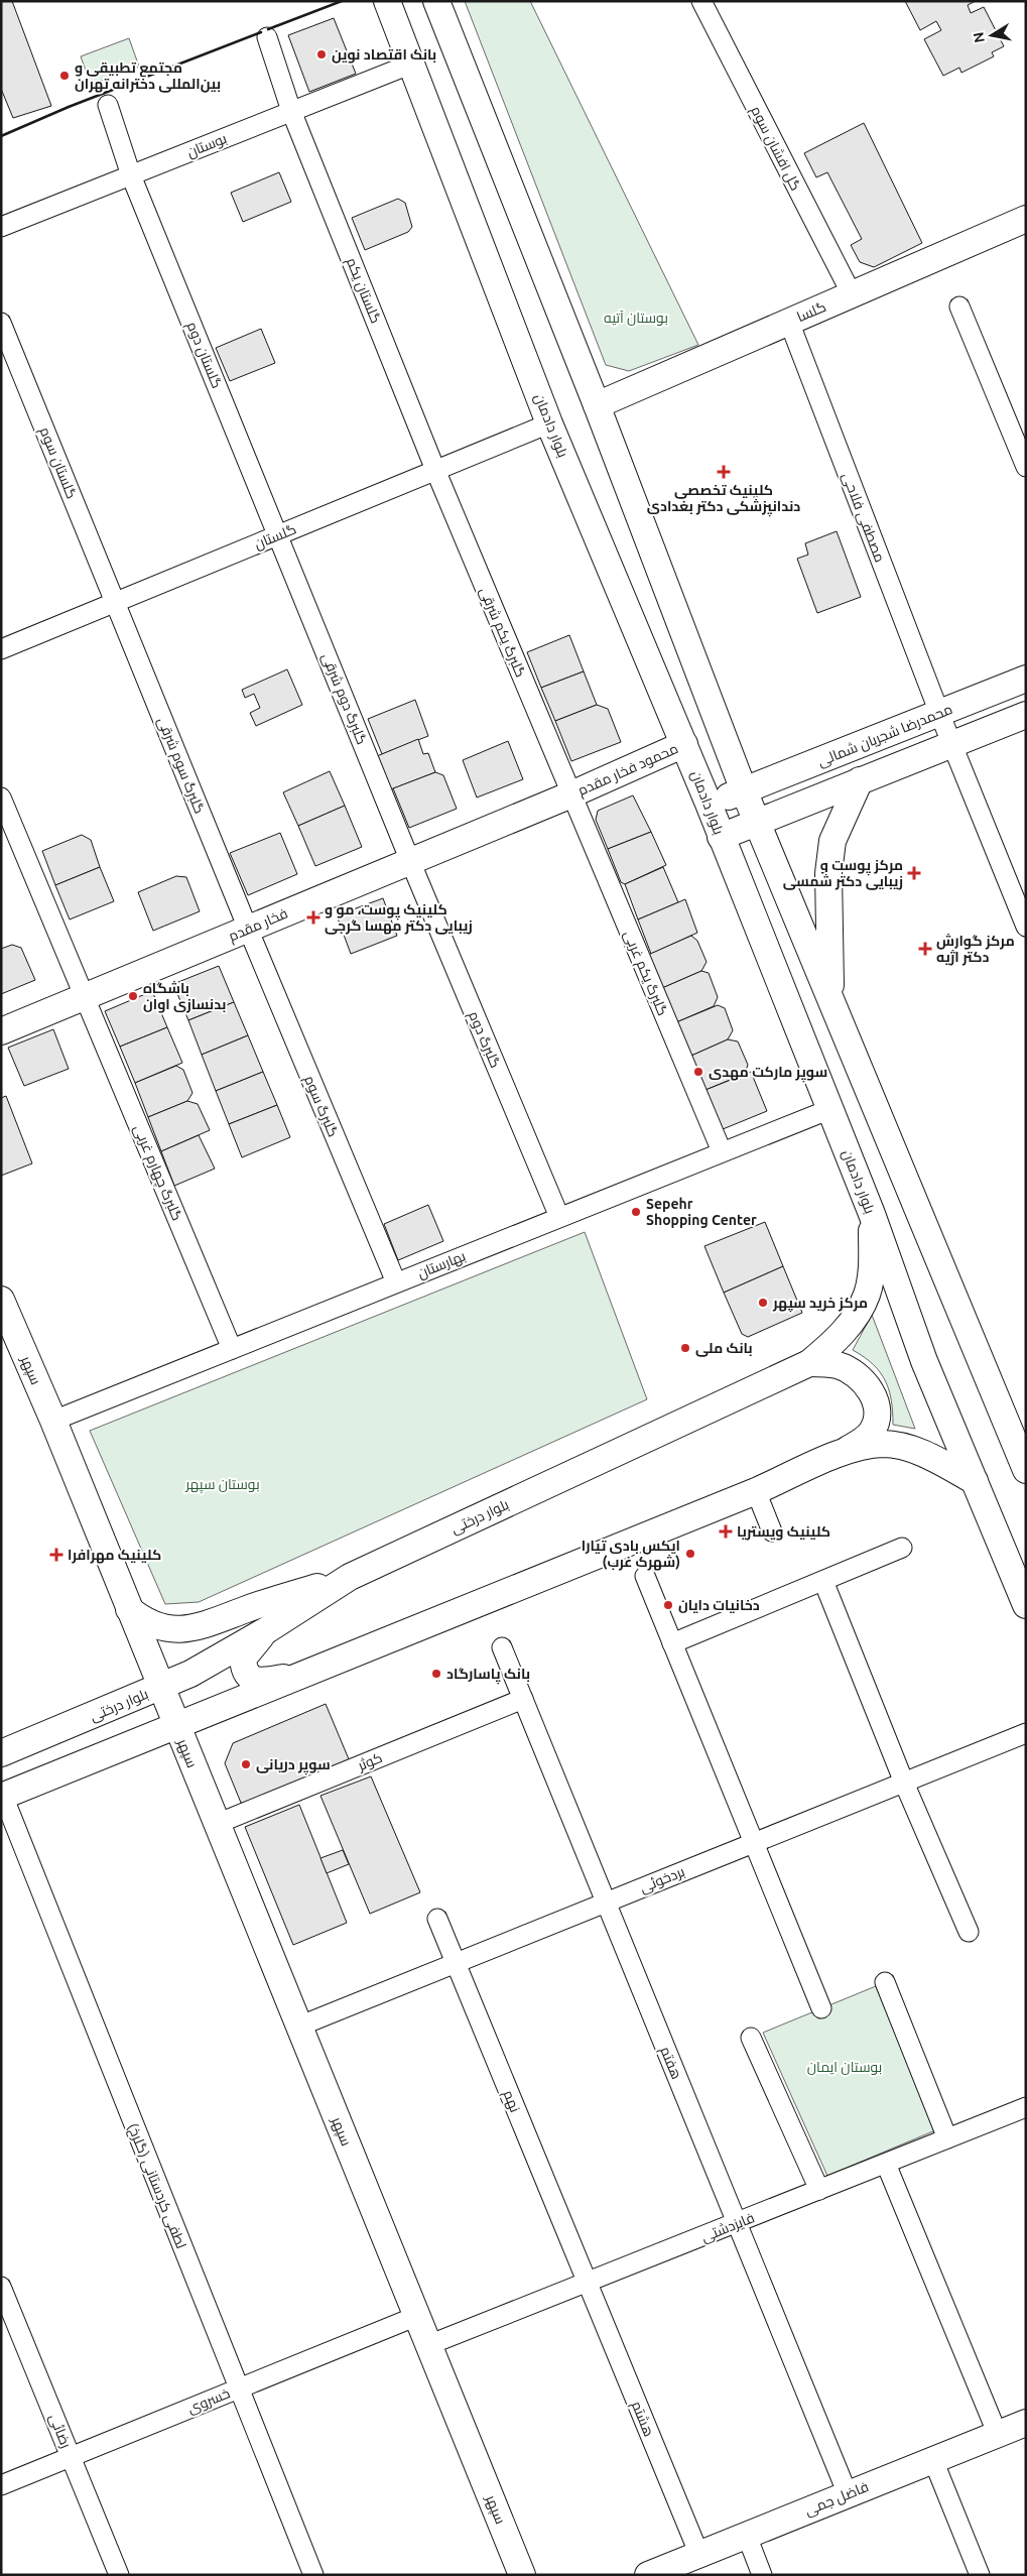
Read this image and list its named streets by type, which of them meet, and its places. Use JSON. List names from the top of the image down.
{
  "streets": {
    "main road": [
      "گلسا",
      "بلوار دادمان",
      "محمدرضا شجریان شمالی",
      "محمود فخار مقدم",
      "فخار مقدم",
      "سپهر",
      "بلوار درختی",
      "فاضل جمی"
    ],
    "street": [
      "بوستان",
      "گل افشان سوم",
      "گلستان یکم",
      "گلستان دوم",
      "گلستان سوم",
      "مصطفی فلاحی",
      "گلستان",
      "گلبرگ یکم شرقی",
      "گلبرگ دوم شرقی",
      "گلبرگ سوم شرقی",
      "گلبرگ یکم غربی",
      "گلبرگ دوم",
      "گلبرگ سوم",
      "گلبرگ چهارم غربی",
      "بهارستان",
      "کوثر",
      "بردخوئی",
      "هفتم",
      "نهم",
      "لطفی کردستانی (گلرخ)",
      "فایزدشتی",
      "خسروی",
      "هشتم",
      "رضائی"
    ]
  },
  "crossings": [
    ["بوستان", "گلستان یکم"],
    ["بوستان", "گلستان دوم"],
    ["بوستان", "بلوار دادمان"],
    ["گل افشان سوم", "گلسا"],
    ["گلستان یکم", "گلستان"],
    ["گلستان یکم", "گلبرگ یکم شرقی"],
    ["گلسا", "مصطفی فلاحی"],
    ["گلستان دوم", "گلستان"],
    ["گلستان دوم", "گلبرگ دوم شرقی"],
    ["بلوار دادمان", "گلستان"],
    ["بلوار دادمان", "محمدرضا شجریان شمالی"],
    ["بلوار دادمان", "محمود فخار مقدم"],
    ["بلوار دادمان", "بهارستان"],
    ["بلوار دادمان", "بلوار درختی"],
    ["گلستان سوم", "گلستان"],
    ["گلستان سوم", "گلبرگ سوم شرقی"],
    ["مصطفی فلاحی", "محمدرضا شجریان شمالی"],
    ["گلستان", "گلبرگ یکم شرقی"],
    ["گلستان", "گلبرگ دوم شرقی"],
    ["گلستان", "گلبرگ سوم شرقی"],
    ["گلبرگ یکم شرقی", "محمود فخار مقدم"],
    ["گلبرگ یکم شرقی", "فخار مقدم"],
    ["گلبرگ یکم شرقی", "گلبرگ یکم غربی"],
    ["گلبرگ دوم شرقی", "فخار مقدم"],
    ["گلبرگ دوم شرقی", "گلبرگ دوم"],
    ["گلبرگ سوم شرقی", "فخار مقدم"],
    ["گلبرگ سوم شرقی", "گلبرگ سوم"],
    ["محمود فخار مقدم", "فخار مقدم"],
    ["محمود فخار مقدم", "گلبرگ یکم غربی"],
    ["فخار مقدم", "گلبرگ یکم غربی"],
    ["فخار مقدم", "گلبرگ دوم"],
    ["فخار مقدم", "گلبرگ سوم"],
    ["فخار مقدم", "گلبرگ چهارم غربی"],
    ["گلبرگ یکم غربی", "بهارستان"],
    ["گلبرگ دوم", "بهارستان"],
    ["گلبرگ سوم", "بهارستان"],
    ["گلبرگ چهارم غربی", "بهارستان"],
    ["بهارستان", "سپهر"],
    ["سپهر", "بلوار درختی"],
    ["سپهر", "کوثر"],
    ["سپهر", "بردخوئی"],
    ["سپهر", "فایزدشتی"],
    ["سپهر", "خسروی"],
    ["کوثر", "هفتم"],
    ["بردخوئی", "هفتم"],
    ["بردخوئی", "نهم"],
    ["هفتم", "فایزدشتی"],
    ["هفتم", "فاضل جمی"],
    ["نهم", "فایزدشتی"],
    ["نهم", "هشتم"],
    ["لطفی کردستانی (گلرخ)", "خسروی"],
    ["فایزدشتی", "هشتم"],
    ["خسروی", "رضائی"],
    ["هشتم", "فاضل جمی"]
  ],
  "parks": ["بوستان آتیه", "بوستان سپهر", "بوستان ایمان"],
  "places": {
    "other": [
      "بانک اقتصاد نوین",
      "مجتمع تطبیقی و بین‌المللی دخترانه تهران",
      "باشگاه بدنسازی اوان",
      "سوپر مارکت مهدی",
      "Sepehr Shopping Center",
      "مرکز خرید سپهر",
      "بانک ملی",
      "ایکس بادی تیارا (شهرک غرب)",
      "دخانیات دایان",
      "بانک پاسارگاد",
      "سوپر دریانی"
    ],
    "health": [
      "کلینیک تخصصی دندانپزشکی دکتر بغدادی",
      "مرکز پوست و زیبایی دکتر شمسی",
      "کلینیک پوست، مو و زیبایی دکتر مهسا گرجی",
      "مرکز گوارش دکتر اژیه",
      "کلینیک ویستریا",
      "کلینیک مهرافرا"
    ]
  },
  "north": "left"
}
